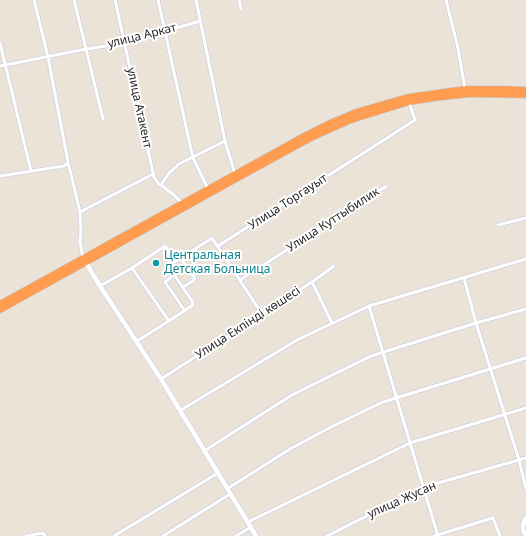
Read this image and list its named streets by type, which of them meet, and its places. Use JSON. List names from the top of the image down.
{
  "streets": {
    "street": [
      "улица Аркат",
      "улица Атакент",
      "Улица Торгауыт",
      "Улица Куттыбилик",
      "Улица Екпінді көшесі",
      "улица Жусан"
    ]
  },
  "crossings": [
    ["улица Аркат", "улица Атакент"]
  ],
  "places": ["Центральная Детская Больница"]
}
